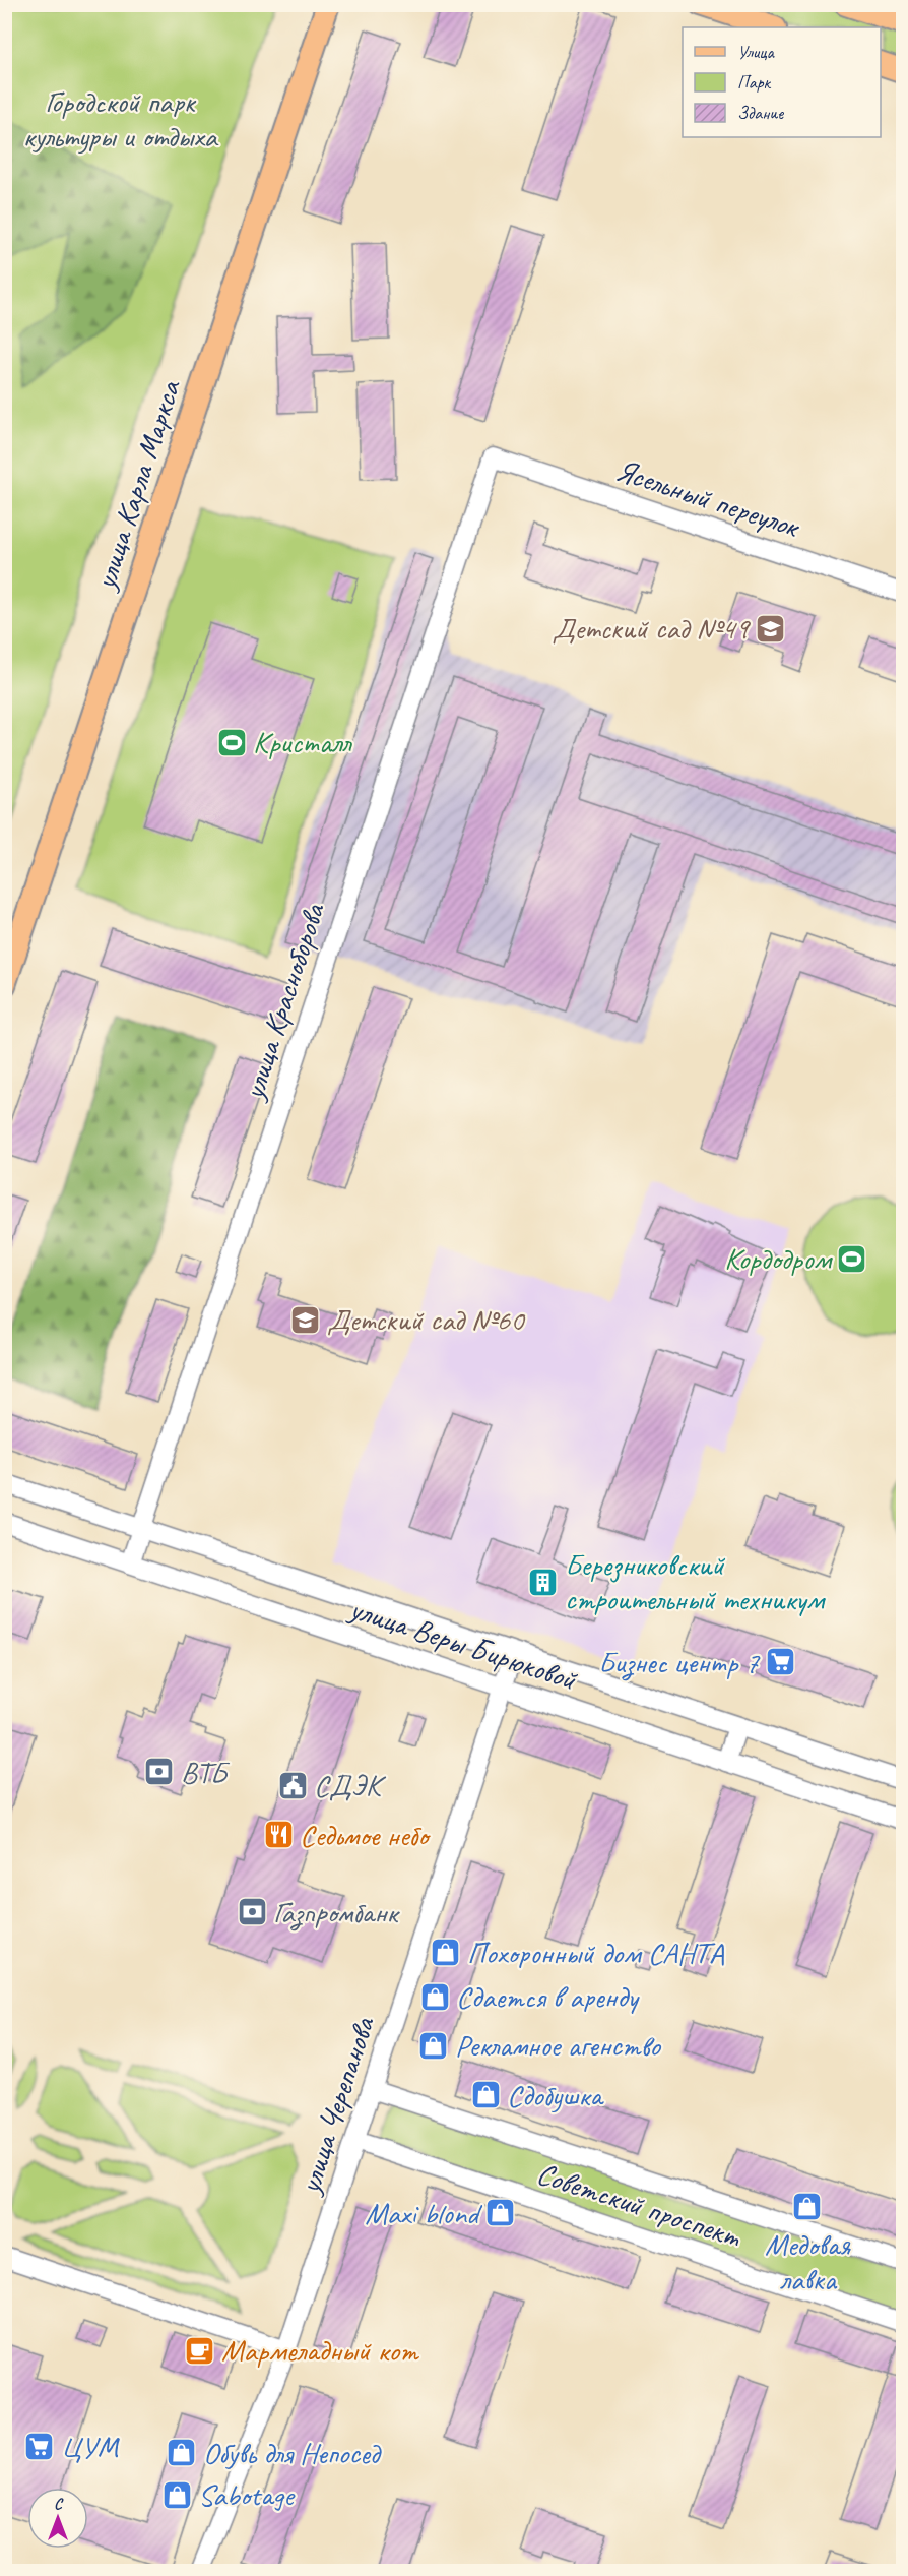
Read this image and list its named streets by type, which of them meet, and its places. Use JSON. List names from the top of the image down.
{
  "streets": {
    "main road": ["улица Карла Маркса"],
    "street": [
      "Ясельный переулок",
      "улица Красноборова",
      "улица Веры Бирюковой",
      "улица Черепанова",
      "Советский проспект"
    ]
  },
  "crossings": [
    ["Ясельный переулок", "улица Красноборова"],
    ["улица Красноборова", "улица Веры Бирюковой"],
    ["улица Веры Бирюковой", "улица Черепанова"],
    ["улица Черепанова", "Советский проспект"]
  ],
  "parks": ["Городской парк культуры и отдыха"],
  "places": {
    "school or university": ["Детский сад №49", "Детский сад №60"],
    "sports": ["Кристалл", "Кордодром"],
    "building": ["Березниковский строительный техникум"],
    "supermarket": ["Бизнес центр 7", "ЦУМ"],
    "bank": ["ВТБ", "Газпромбанк"],
    "public building": ["СДЭК"],
    "restaurant": ["Седьмое небо"],
    "shop": [
      "Похоронный дом САНТА",
      "Сдается в аренду",
      "Рекламное агенство",
      "Сдобушка",
      "Медовая лавка",
      "Maxi blond",
      "Обувь для Непосед",
      "Sabotage"
    ],
    "cafe": ["Мармеладный кот"]
  },
  "legend": ["Улица", "Парк", "Здание"],
  "north": "top"
}
